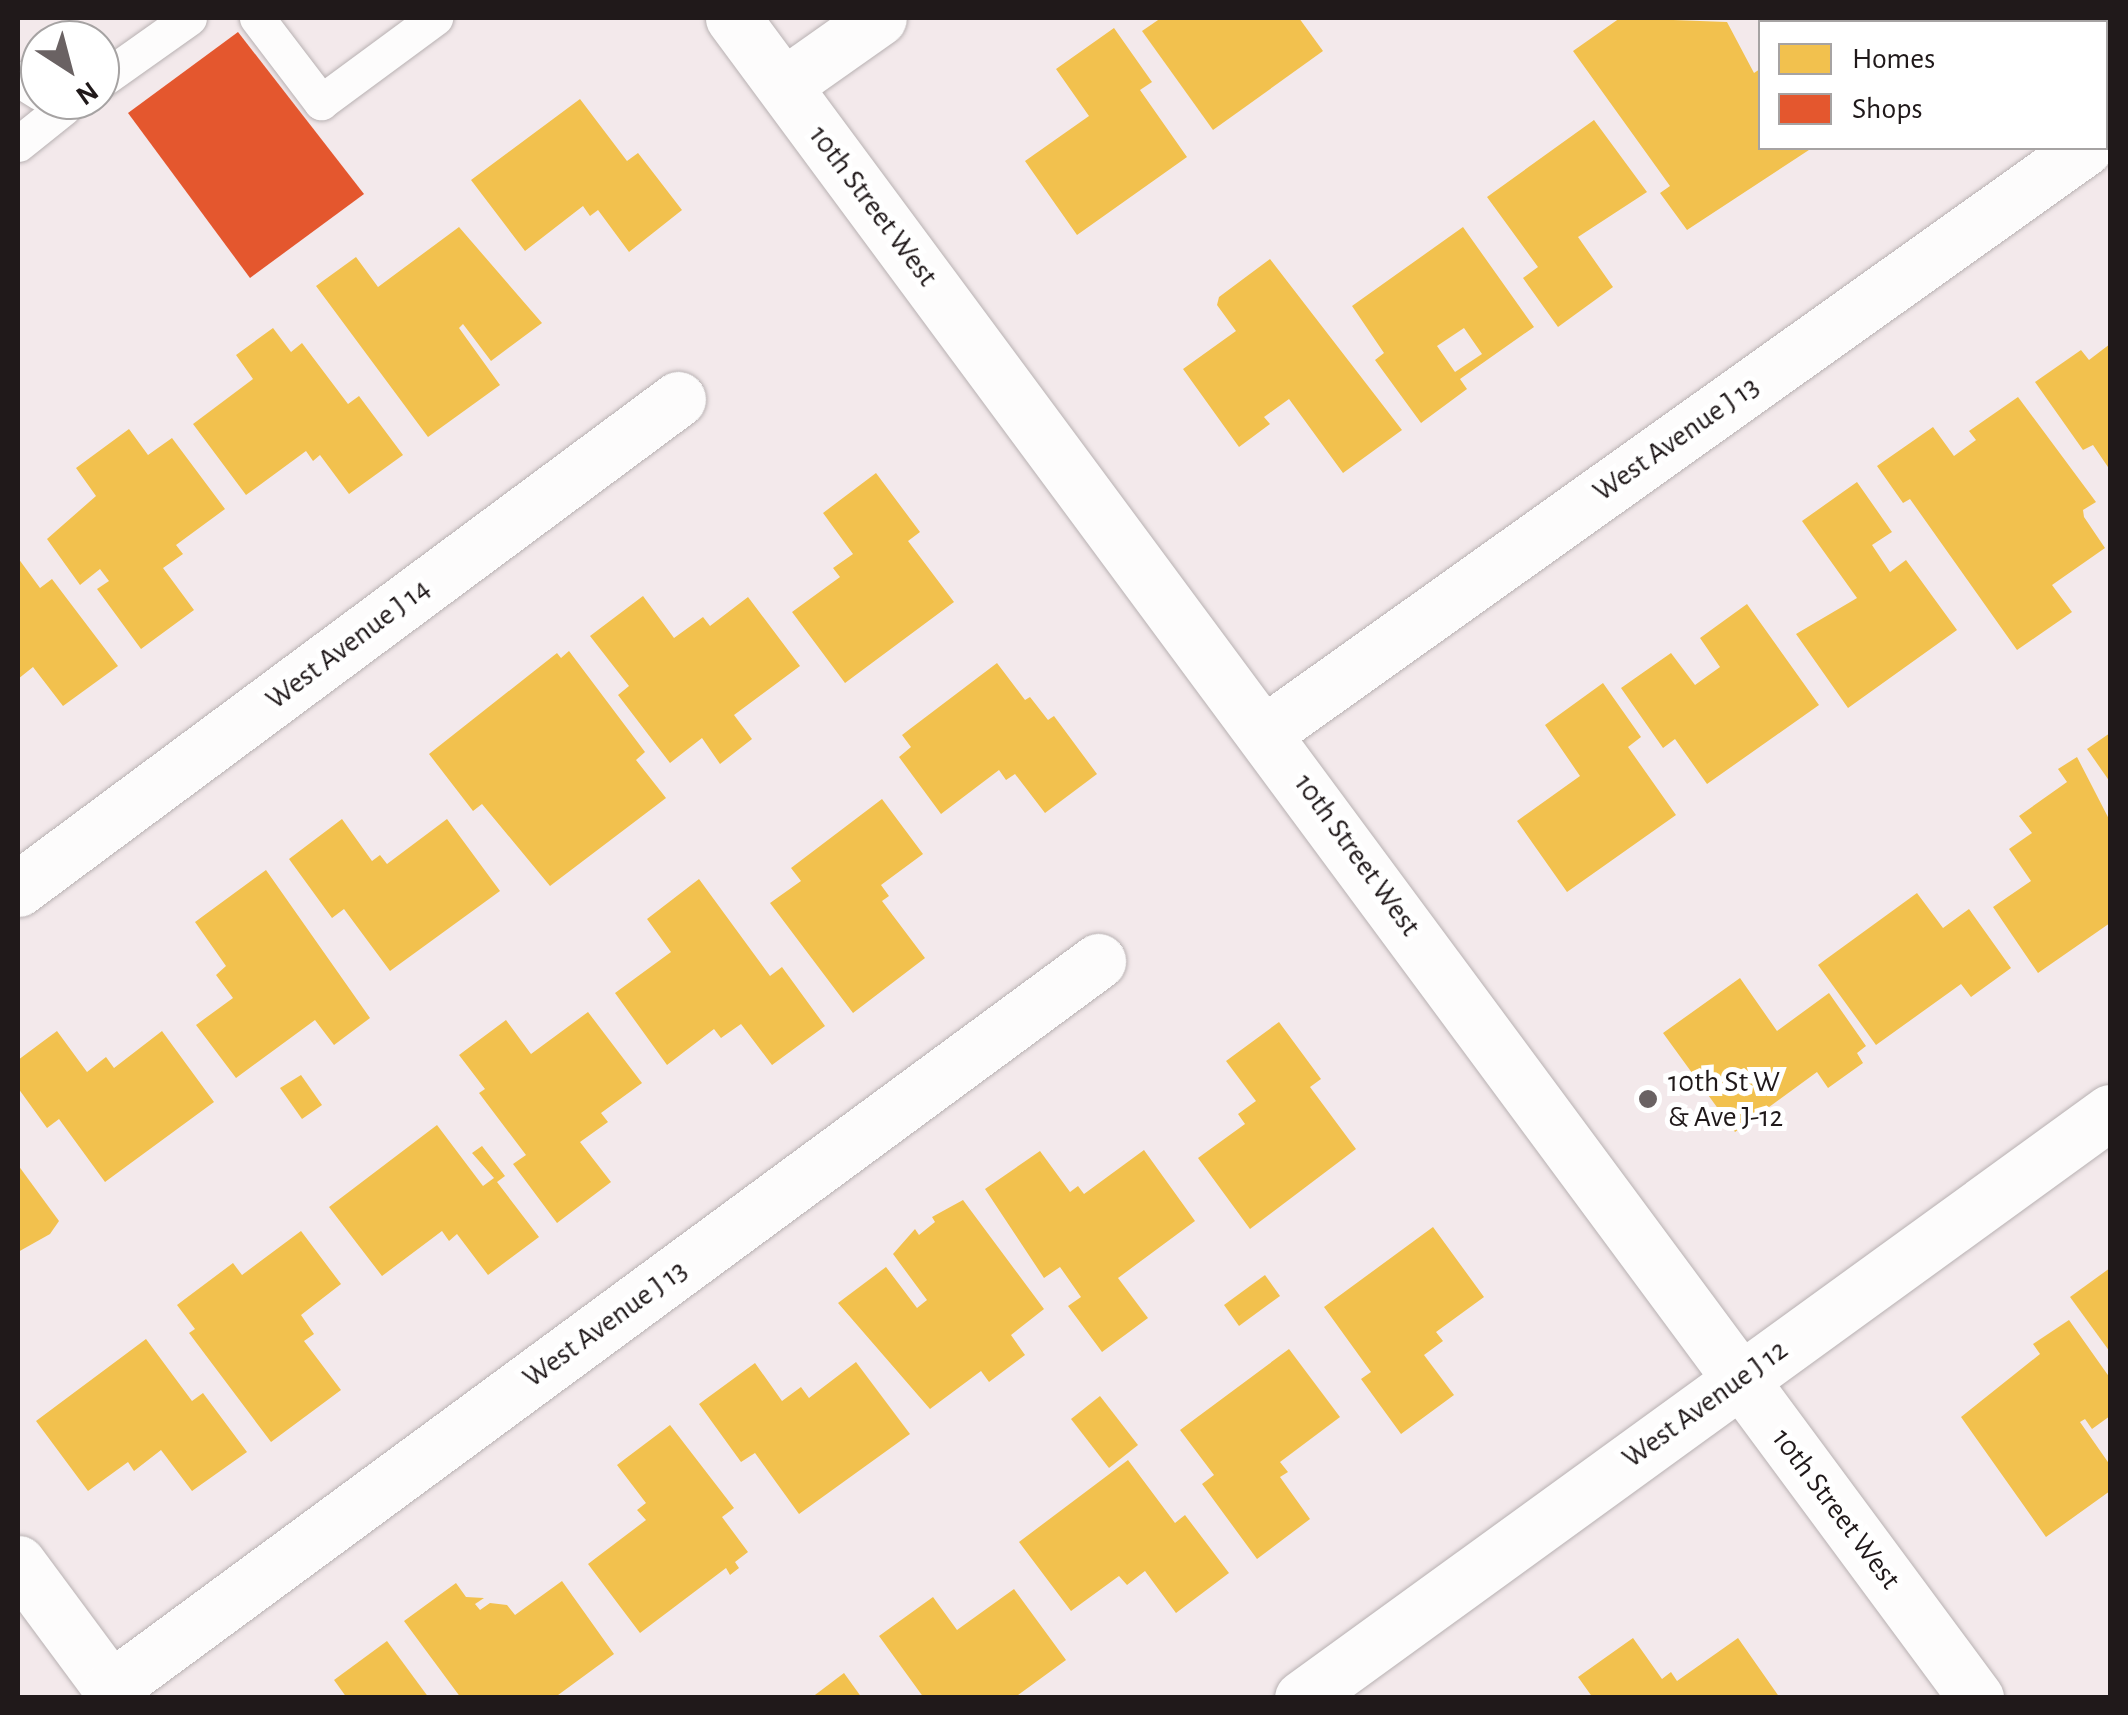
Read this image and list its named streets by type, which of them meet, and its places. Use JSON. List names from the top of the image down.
{
  "streets": {
    "street": [
      "10th Street West",
      "West Avenue J 13",
      "West Avenue J 14",
      "West Avenue J 12"
    ]
  },
  "crossings": [
    ["10th Street West", "West Avenue J 13"],
    ["10th Street West", "West Avenue J 12"]
  ],
  "places": ["10th St W & Ave J-12"],
  "legend": ["Homes", "Shops"],
  "north": "bottom right"
}
